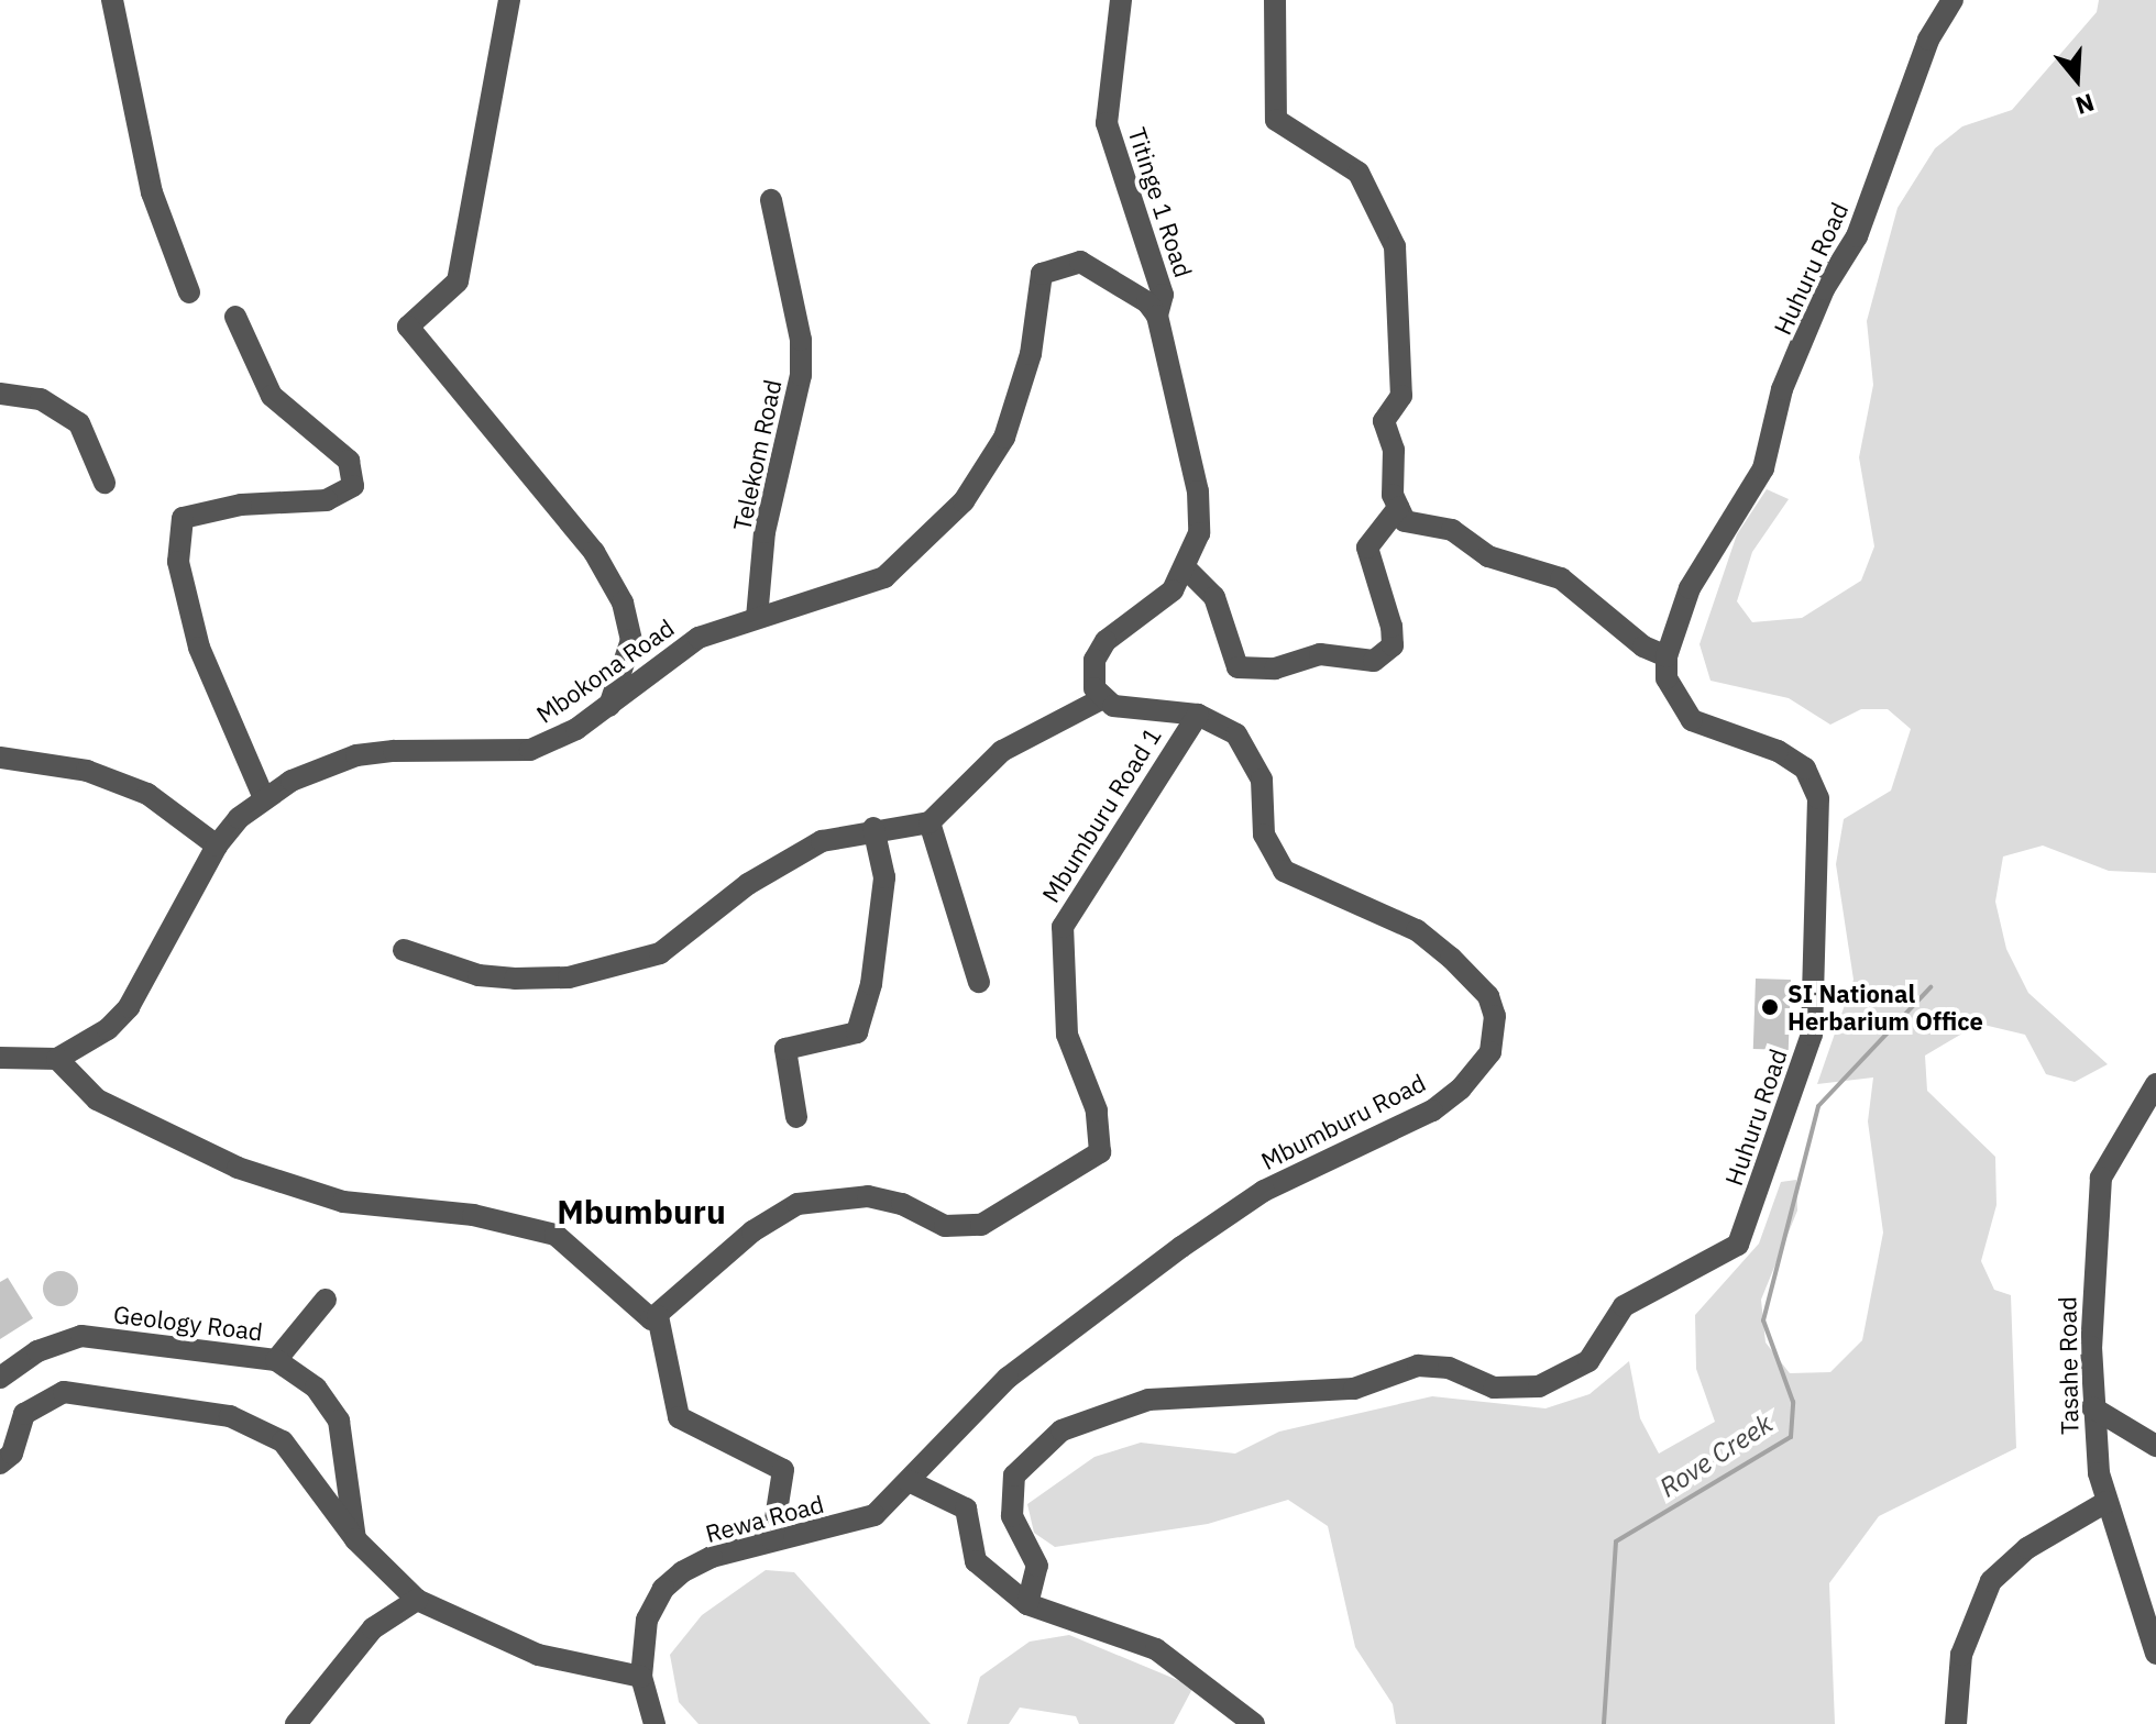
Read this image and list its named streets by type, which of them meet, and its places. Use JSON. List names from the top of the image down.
{
  "streets": {
    "street": [
      "Titinge 1 Road",
      "Huhuru Road",
      "Telekom Road",
      "Mbokona Road",
      "Mbumburu Road 1",
      "Mbumburu Road",
      "Geology Road",
      "Tasahe Road",
      "Rewa Road"
    ]
  },
  "crossings": [
    ["Titinge 1 Road", "Mbokona Road"],
    ["Telekom Road", "Mbokona Road"],
    ["Mbumburu Road 1", "Mbumburu Road"],
    ["Mbumburu Road", "Rewa Road"]
  ],
  "districts": ["Mbumburu"],
  "water": ["Rove Creek"],
  "places": ["SI National Herbarium Office"],
  "north": "bottom"
}
